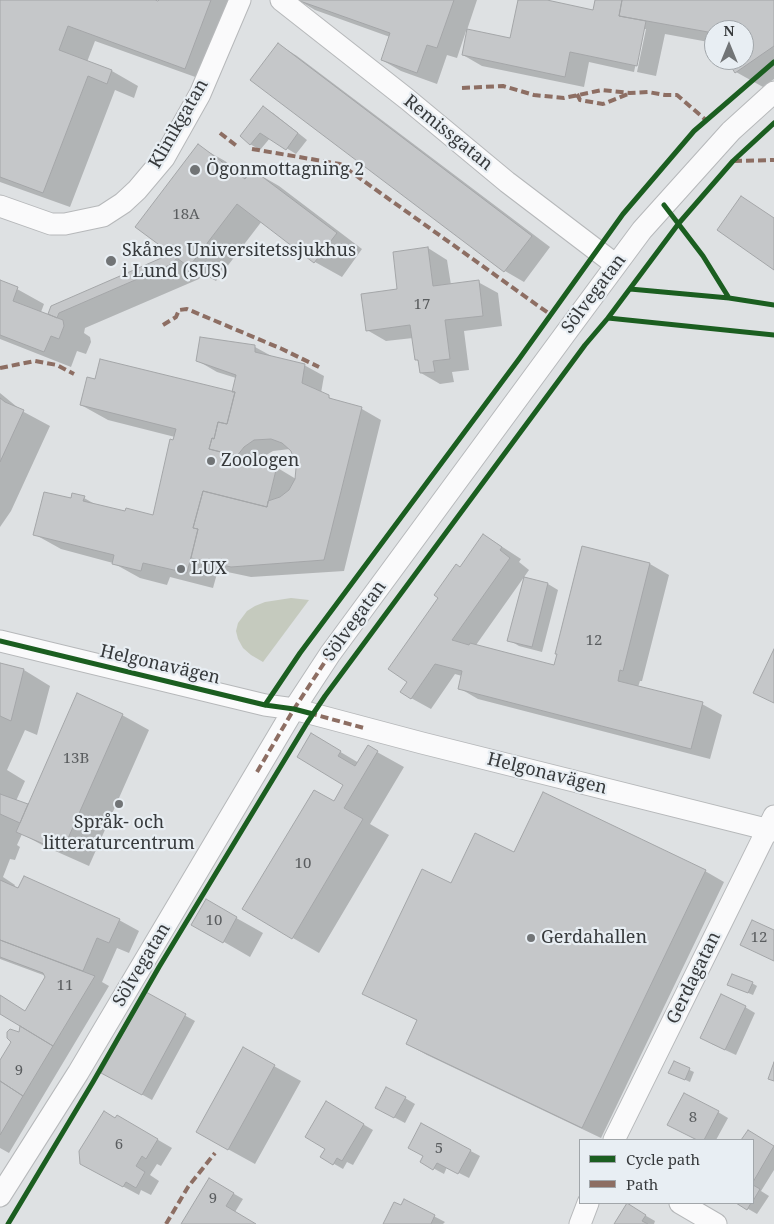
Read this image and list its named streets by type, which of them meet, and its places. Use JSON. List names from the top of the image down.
{
  "streets": {
    "street": [
      "Klinikgatan",
      "Remissgatan",
      "Sölvegatan",
      "Helgonavägen",
      "Gerdagatan"
    ]
  },
  "crossings": [
    ["Remissgatan", "Sölvegatan"],
    ["Sölvegatan", "Helgonavägen"],
    ["Helgonavägen", "Gerdagatan"]
  ],
  "places": [
    "Ögonmottagning 2",
    "Skånes Universitetssjukhus i Lund (SUS)",
    "Zoologen",
    "LUX",
    "Språk- och litteraturcentrum",
    "Gerdahallen"
  ],
  "house_numbers": [
    "18A",
    "17",
    "12",
    "13B",
    "10",
    "10",
    "12",
    "11",
    "9",
    "8",
    "6",
    "5",
    "9"
  ],
  "legend": ["Cycle path", "Path"],
  "north": "top"
}
